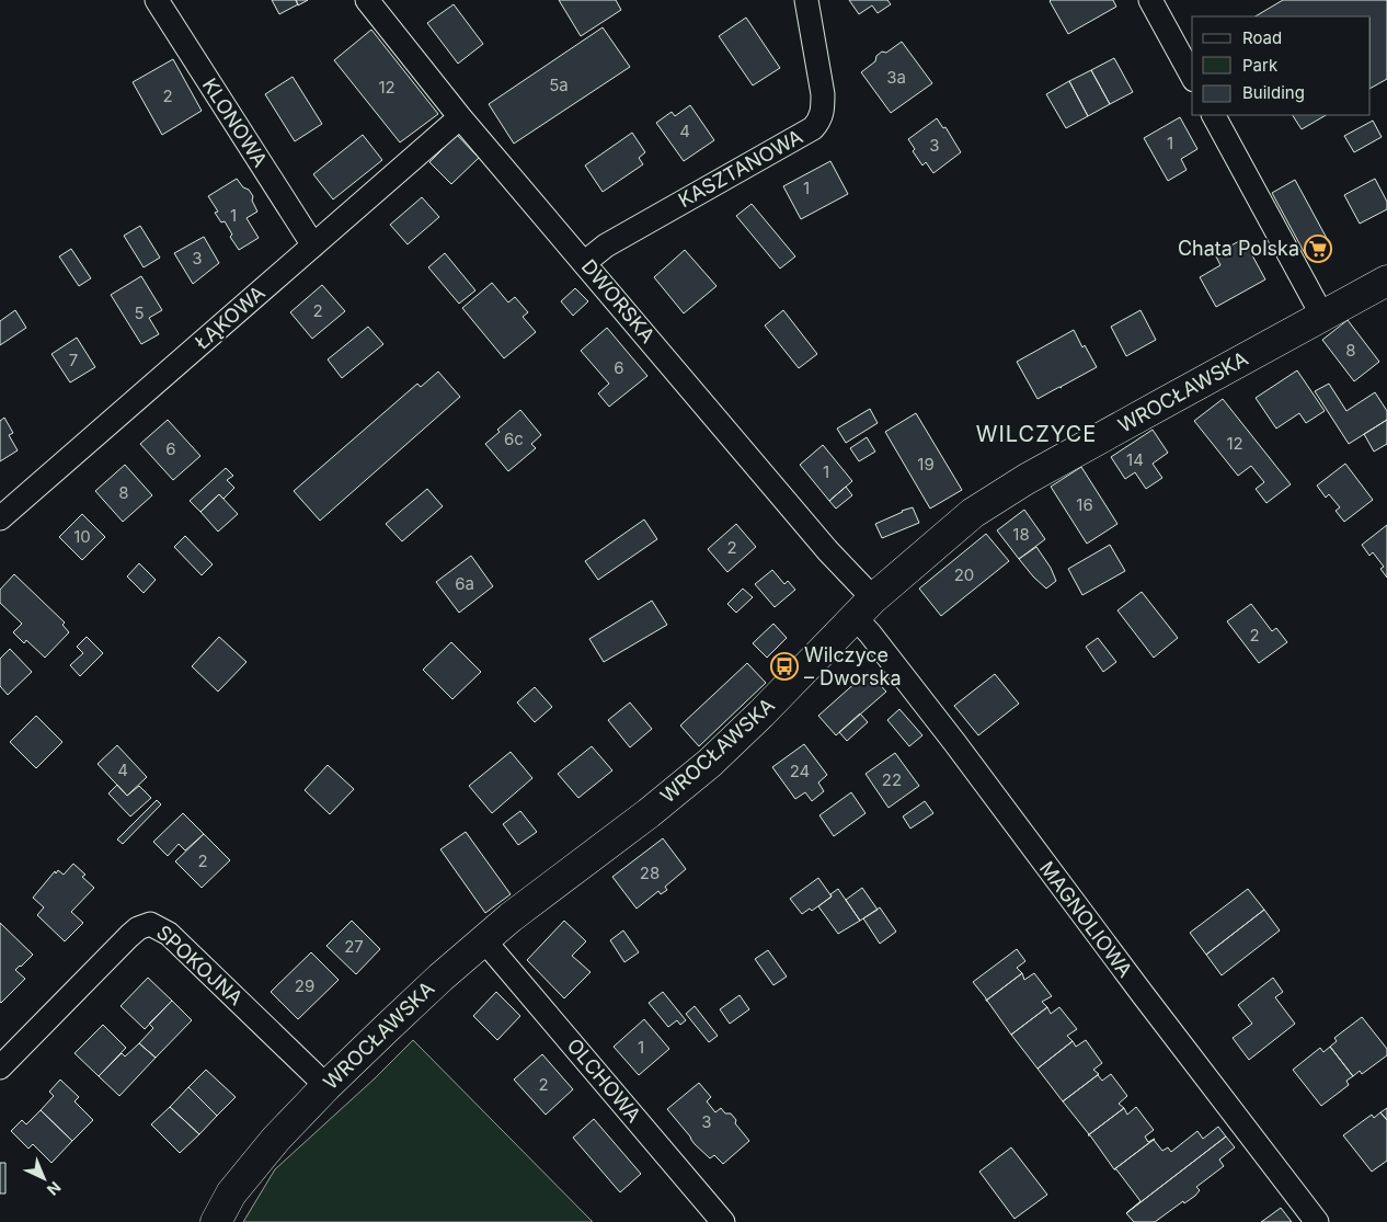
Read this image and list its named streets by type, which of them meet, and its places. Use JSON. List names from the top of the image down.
{
  "streets": {
    "street": [
      "KLONOWA",
      "KASZTANOWA",
      "DWORSKA",
      "ŁĄKOWA",
      "WROCŁAWSKA",
      "MAGNOLIOWA",
      "SPOKOJNA",
      "OLCHOWA"
    ]
  },
  "crossings": [
    ["KLONOWA", "ŁĄKOWA"],
    ["KASZTANOWA", "DWORSKA"],
    ["DWORSKA", "ŁĄKOWA"],
    ["DWORSKA", "WROCŁAWSKA"],
    ["DWORSKA", "MAGNOLIOWA"],
    ["WROCŁAWSKA", "MAGNOLIOWA"],
    ["WROCŁAWSKA", "SPOKOJNA"],
    ["WROCŁAWSKA", "OLCHOWA"]
  ],
  "districts": ["WILCZYCE"],
  "places": {
    "supermarket": ["Chata Polska"],
    "bus stop": ["Wilczyce – Dworska"]
  },
  "house_numbers": [
    "3a",
    "5a",
    "12",
    "2",
    "4",
    "1",
    "3",
    "1",
    "1",
    "3",
    "2",
    "5",
    "8",
    "7",
    "6",
    "6c",
    "12",
    "6",
    "14",
    "19",
    "1",
    "8",
    "16",
    "18",
    "10",
    "2",
    "20",
    "6a",
    "2",
    "4",
    "24",
    "22",
    "2",
    "28",
    "27",
    "29",
    "1",
    "2",
    "3"
  ],
  "legend": ["Road", "Park", "Building"],
  "north": "bottom right"
}
